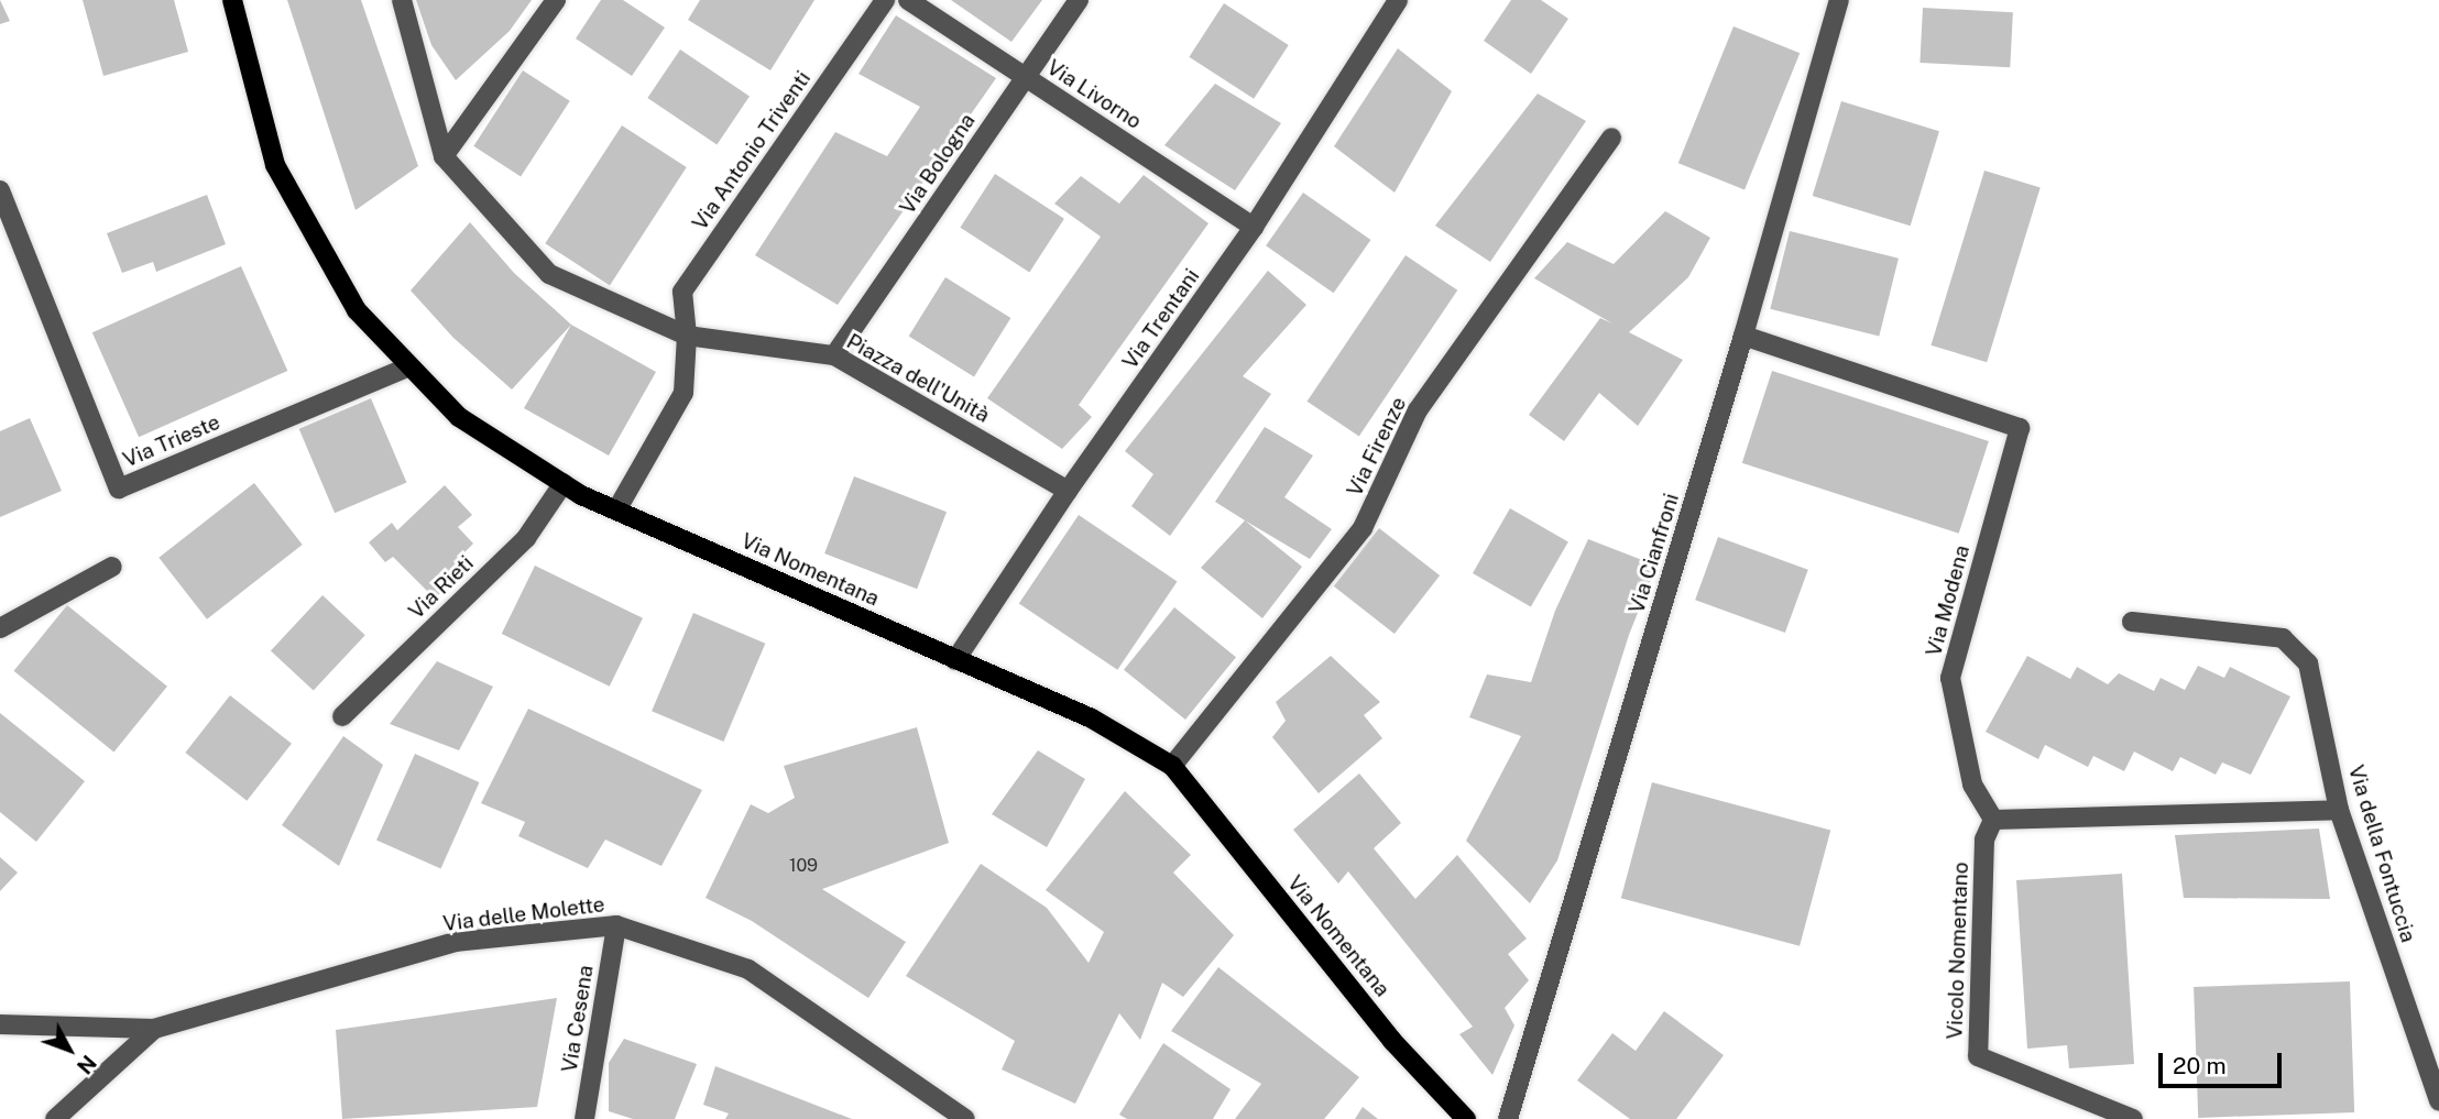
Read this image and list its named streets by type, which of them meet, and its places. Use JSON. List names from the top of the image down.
{
  "streets": {
    "main road": ["Via Nomentana"],
    "street": [
      "Via Livorno",
      "Via Antonio Triventi",
      "Via Bologna",
      "Via Trentani",
      "Piazza dell'Unità",
      "Via Trieste",
      "Via Firenze",
      "Via Cianfroni",
      "Via Rieti",
      "Via Modena",
      "Via della Fontuccia",
      "Via delle Molette",
      "Vicolo Nomentano",
      "Via Cesena"
    ]
  },
  "crossings": [
    ["Via Livorno", "Via Bologna"],
    ["Via Livorno", "Via Trentani"],
    ["Via Antonio Triventi", "Piazza dell'Unità"],
    ["Via Antonio Triventi", "Via Nomentana"],
    ["Via Bologna", "Piazza dell'Unità"],
    ["Via Trentani", "Piazza dell'Unità"],
    ["Via Trentani", "Via Nomentana"],
    ["Via Trieste", "Via Nomentana"],
    ["Via Firenze", "Via Nomentana"],
    ["Via Cianfroni", "Via Modena"],
    ["Via Nomentana", "Via Rieti"],
    ["Via Modena", "Vicolo Nomentano"],
    ["Via delle Molette", "Via Cesena"]
  ],
  "house_numbers": ["109"],
  "scale_bar": "20 m",
  "north": "bottom right"
}
